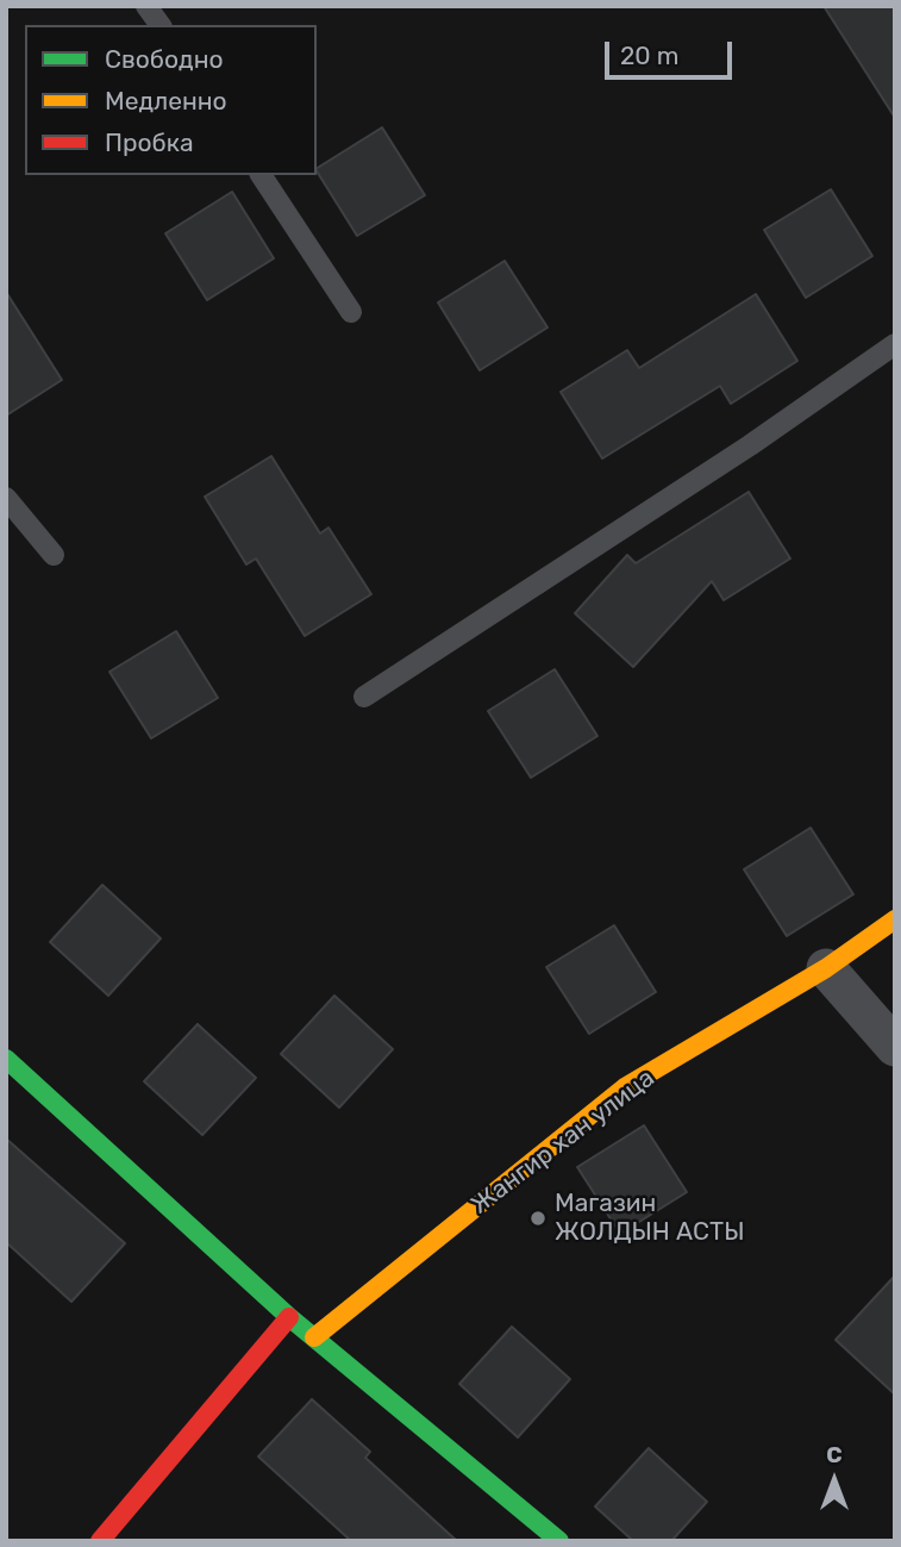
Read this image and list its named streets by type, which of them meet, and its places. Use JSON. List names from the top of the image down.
{
  "streets": {
    "street": ["Жангир хан улица"]
  },
  "places": ["Магазин ЖОЛДЫН АСТЫ"],
  "legend": ["Свободно", "Медленно", "Пробка"],
  "scale_bar": "20 m",
  "north": "top"
}
